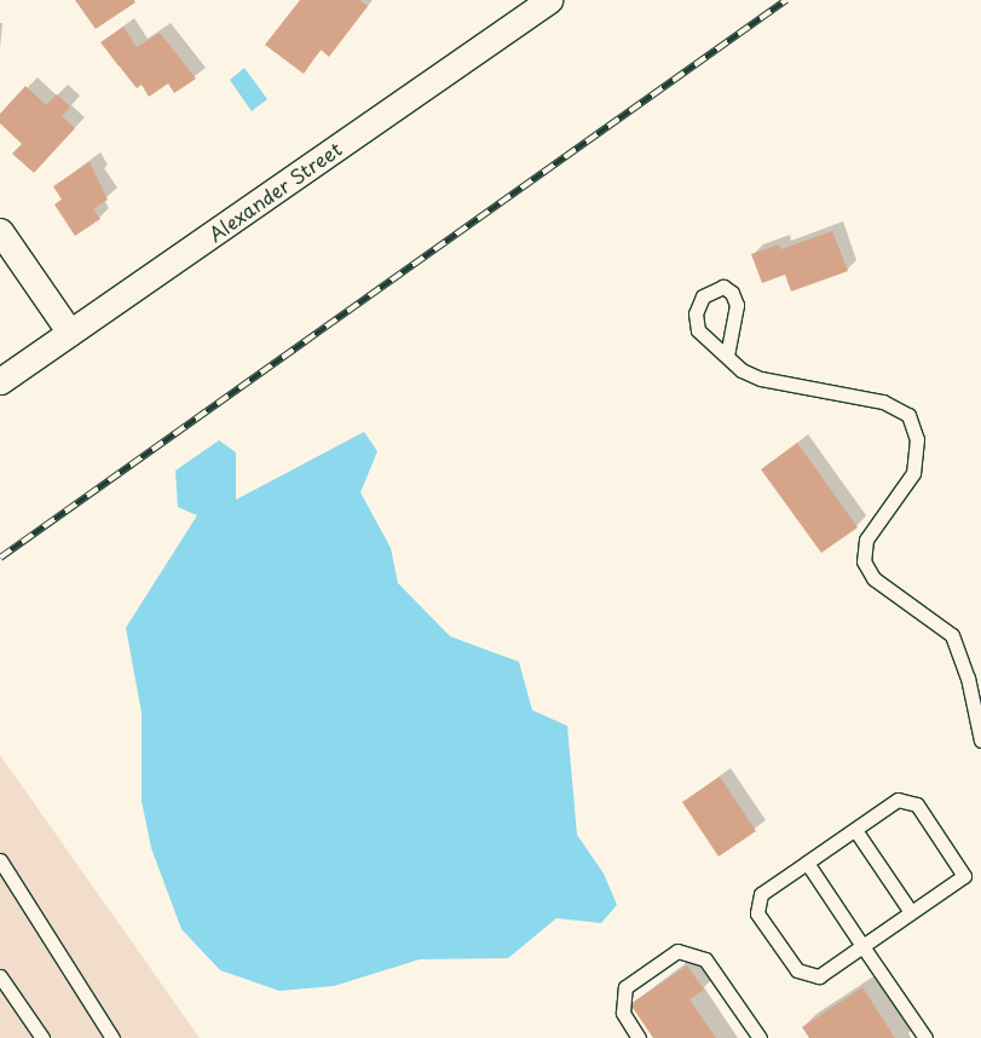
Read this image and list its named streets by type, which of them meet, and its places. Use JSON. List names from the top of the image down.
{
  "streets": {
    "street": ["Alexander Street"]
  }
}
